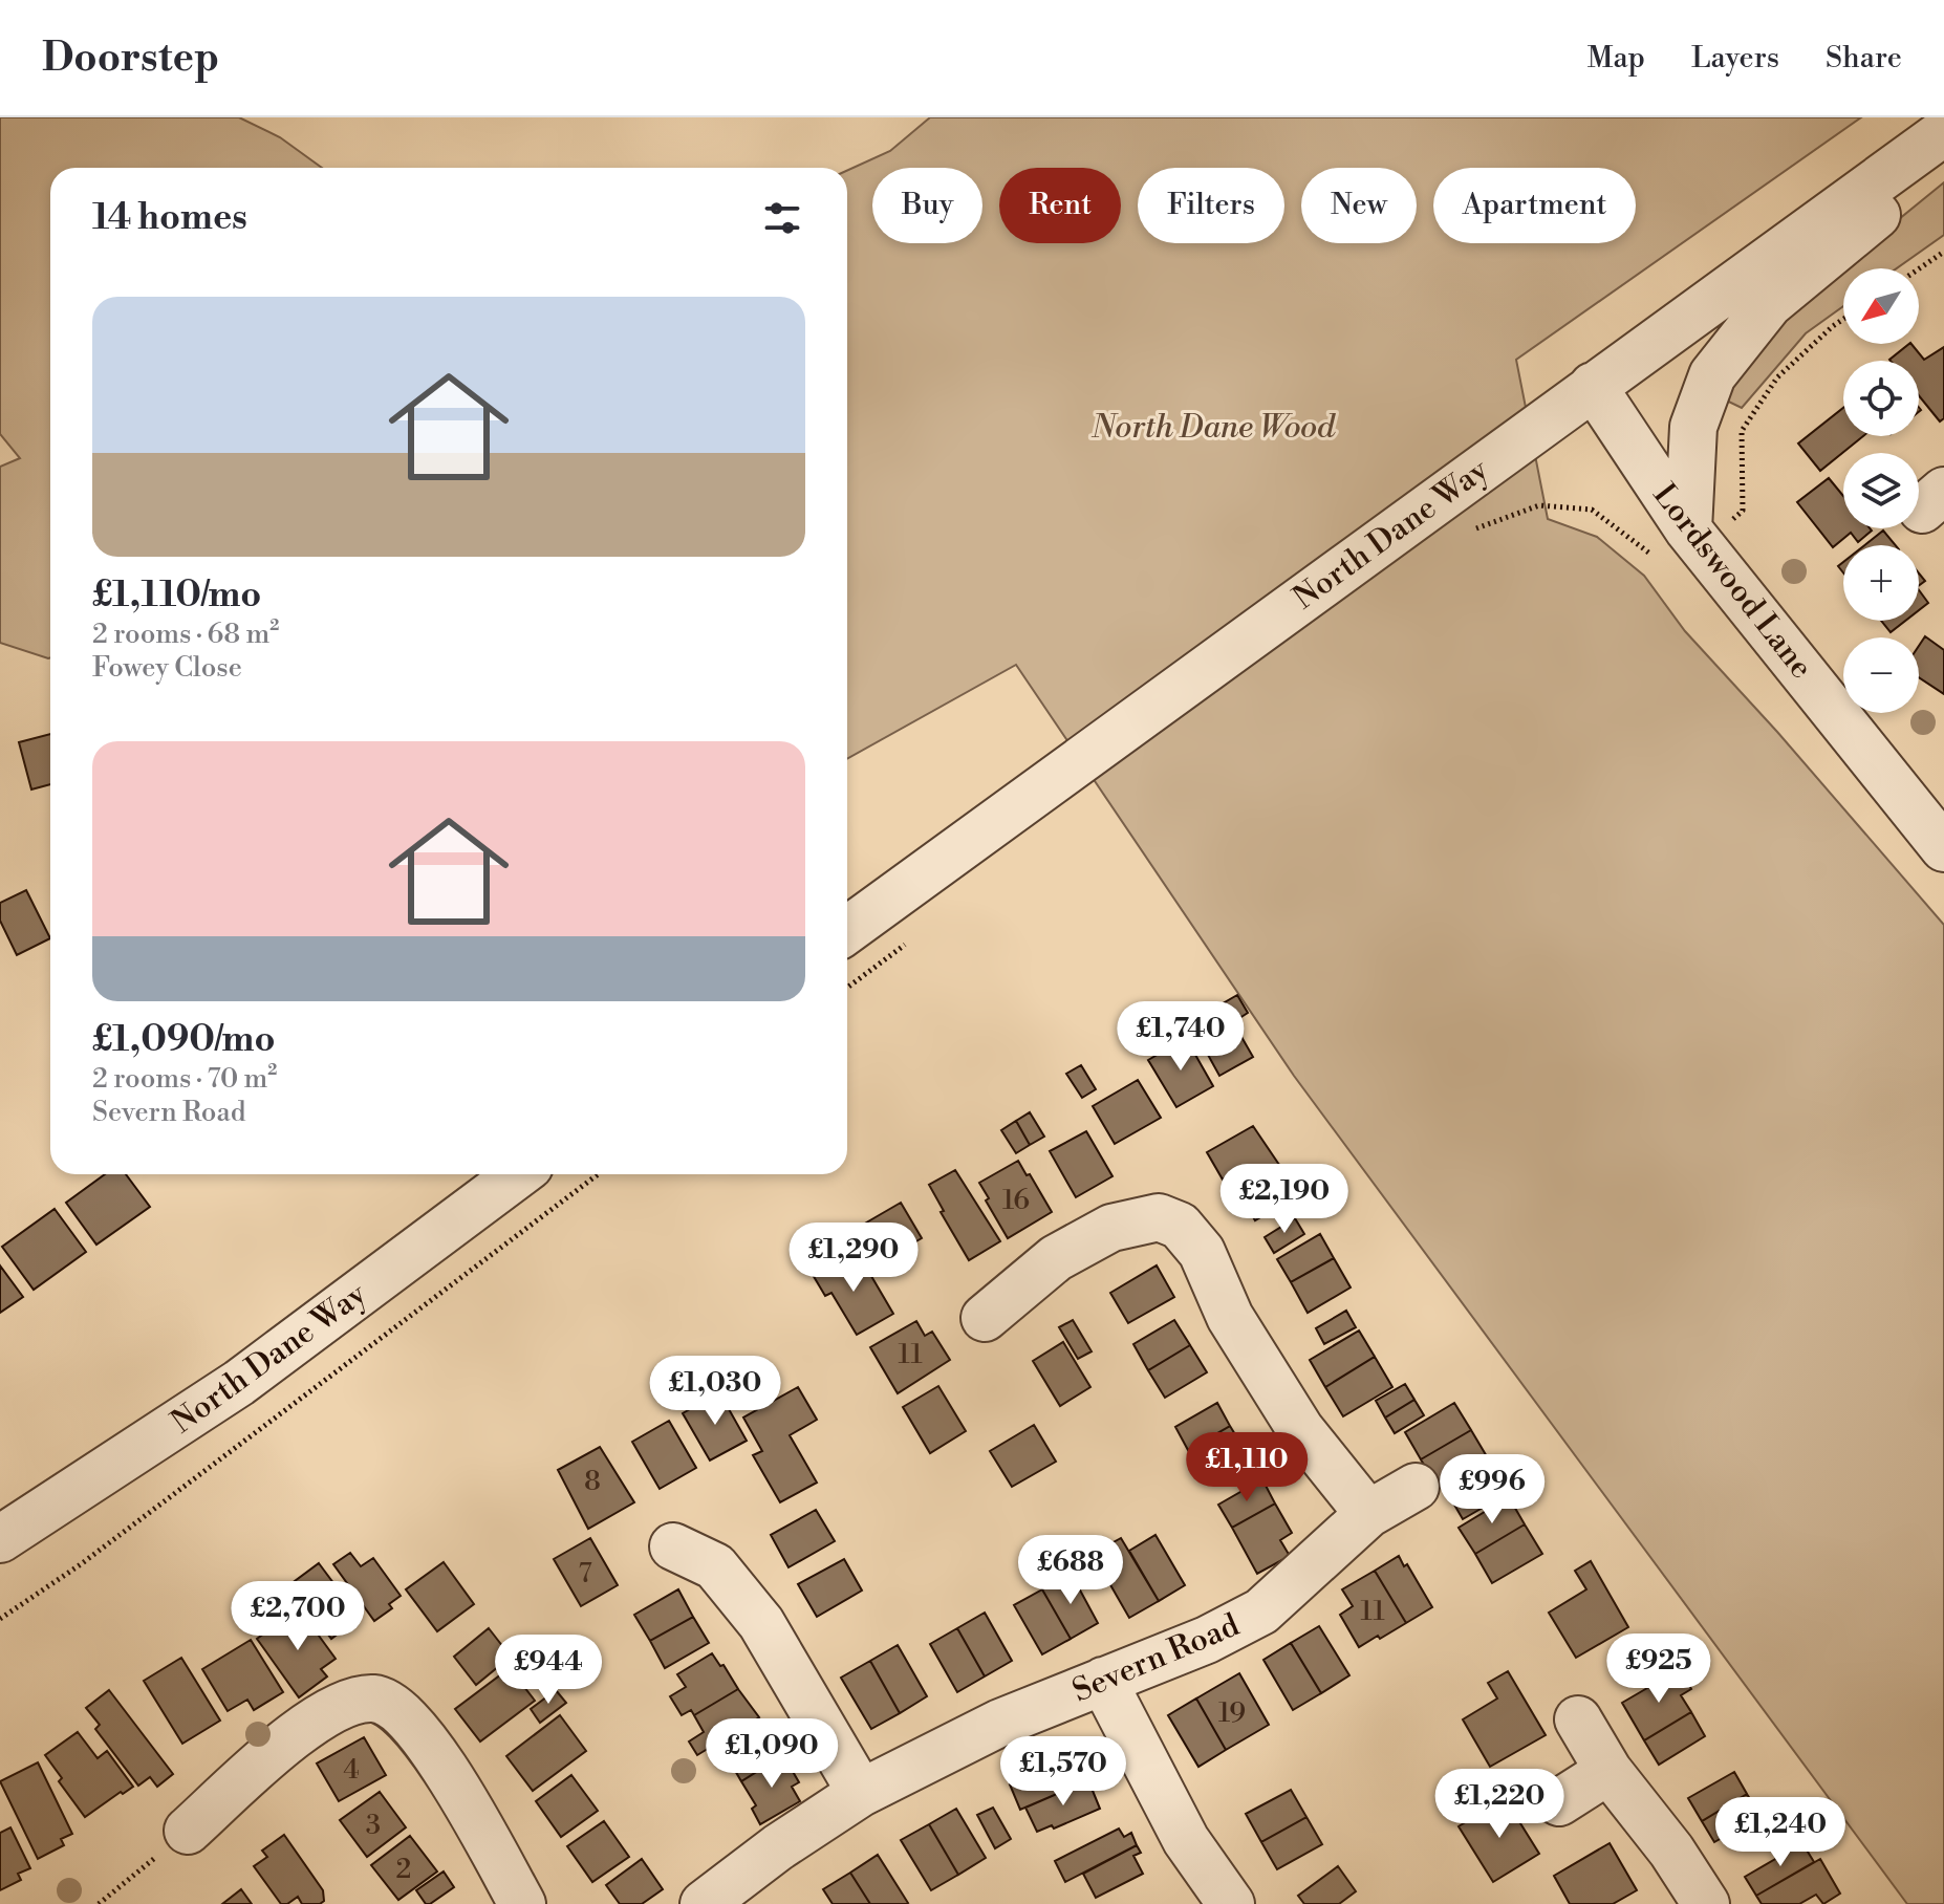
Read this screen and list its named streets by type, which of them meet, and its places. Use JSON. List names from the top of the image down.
{
  "streets": {
    "street": ["North Dane Way", "Lordswood Lane", "Severn Road"]
  },
  "crossings": [
    ["North Dane Way", "Lordswood Lane"]
  ],
  "parks": ["North Dane Wood"],
  "house_numbers": [
    "16",
    "11",
    "8",
    "7",
    "11",
    "19",
    "4",
    "3",
    "2"
  ],
  "north": "bottom left",
  "page": {
    "header": "Doorstep",
    "nav": ["Map", "Layers", "Share"],
    "chip": [
      "Buy",
      "Rent",
      "Filters",
      "New",
      "Apartment"
    ],
    "heading": "14 homes",
    "map_buttons": ["+", "−"],
    "list": [
      {
        "name": "£1,110/mo",
        "note": "2 rooms · 68 m² · Fowey Close"
      },
      {
        "name": "£1,090/mo",
        "note": "2 rooms · 70 m² · Severn Road"
      }
    ],
    "price": [
      "£1,740",
      "£2,190",
      "£1,290",
      "£1,030",
      "£1,110",
      "£996",
      "£688",
      "£2,700",
      "£925",
      "£944",
      "£1,090",
      "£1,570",
      "£1,220",
      "£1,240"
    ]
  }
}
